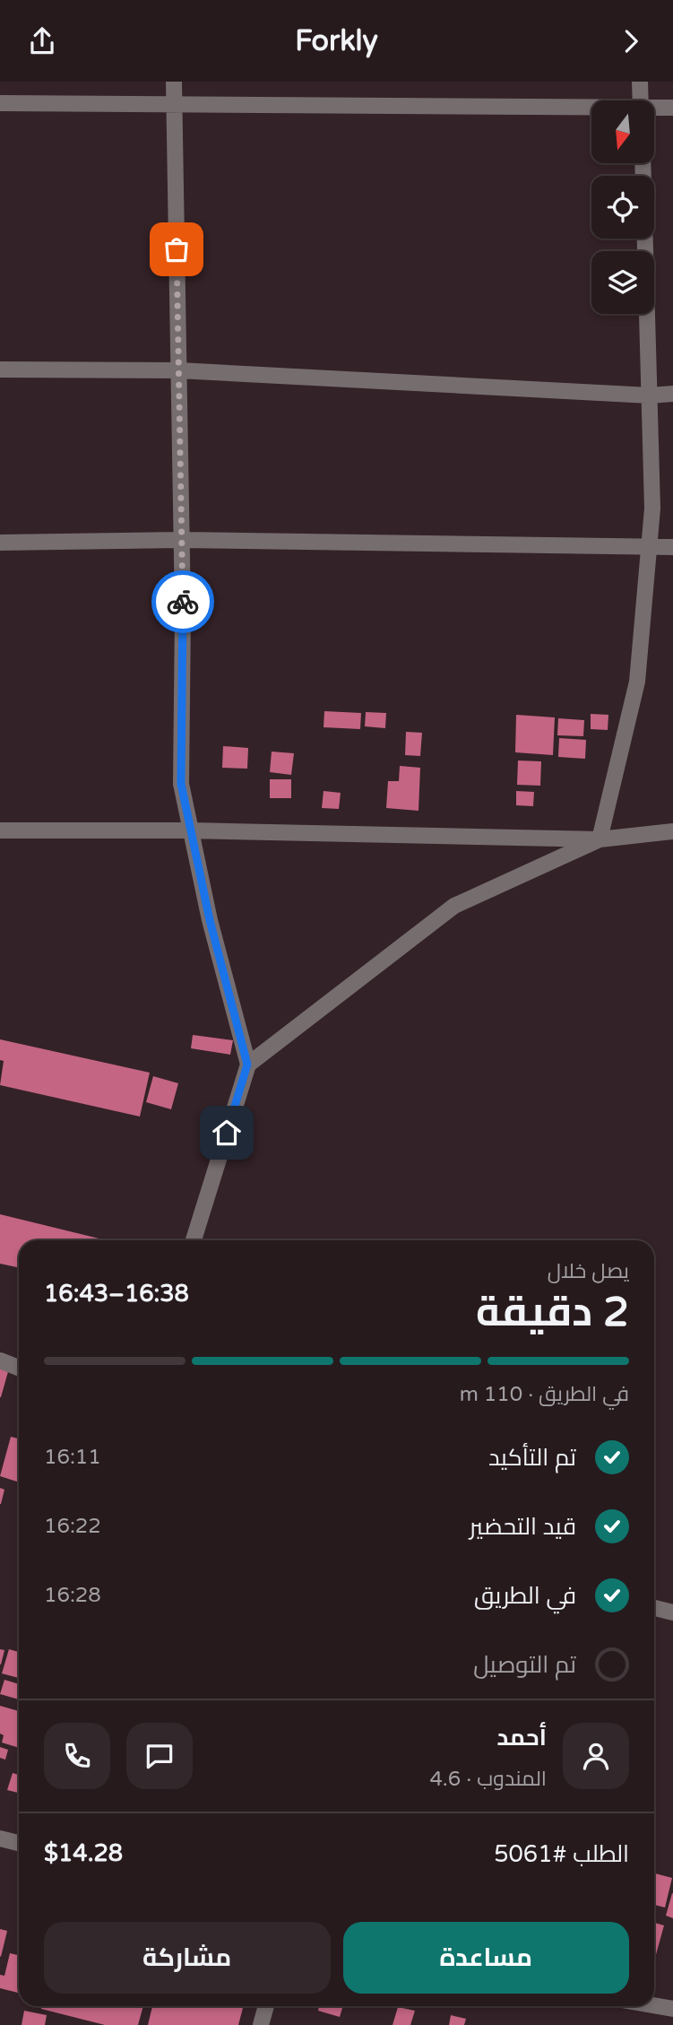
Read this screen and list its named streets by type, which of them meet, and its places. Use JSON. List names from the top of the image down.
{
  "north": "bottom",
  "page": {
    "header": "Forkly",
    "heading": ["2 دقيقة", "يصل خلال", "16:38–16:43"],
    "panel": [
      "أحمد",
      "المندوب · 4.6",
      "الطلب #5061",
      "$14.28"
    ],
    "bar": "في الطريق · 110 m",
    "list": [
      ["تم التأكيد", "16:11"],
      ["قيد التحضير", "16:22"],
      ["في الطريق", "16:28"],
      "تم التوصيل"
    ],
    "buttons": ["مساعدة", "مشاركة"]
  }
}
